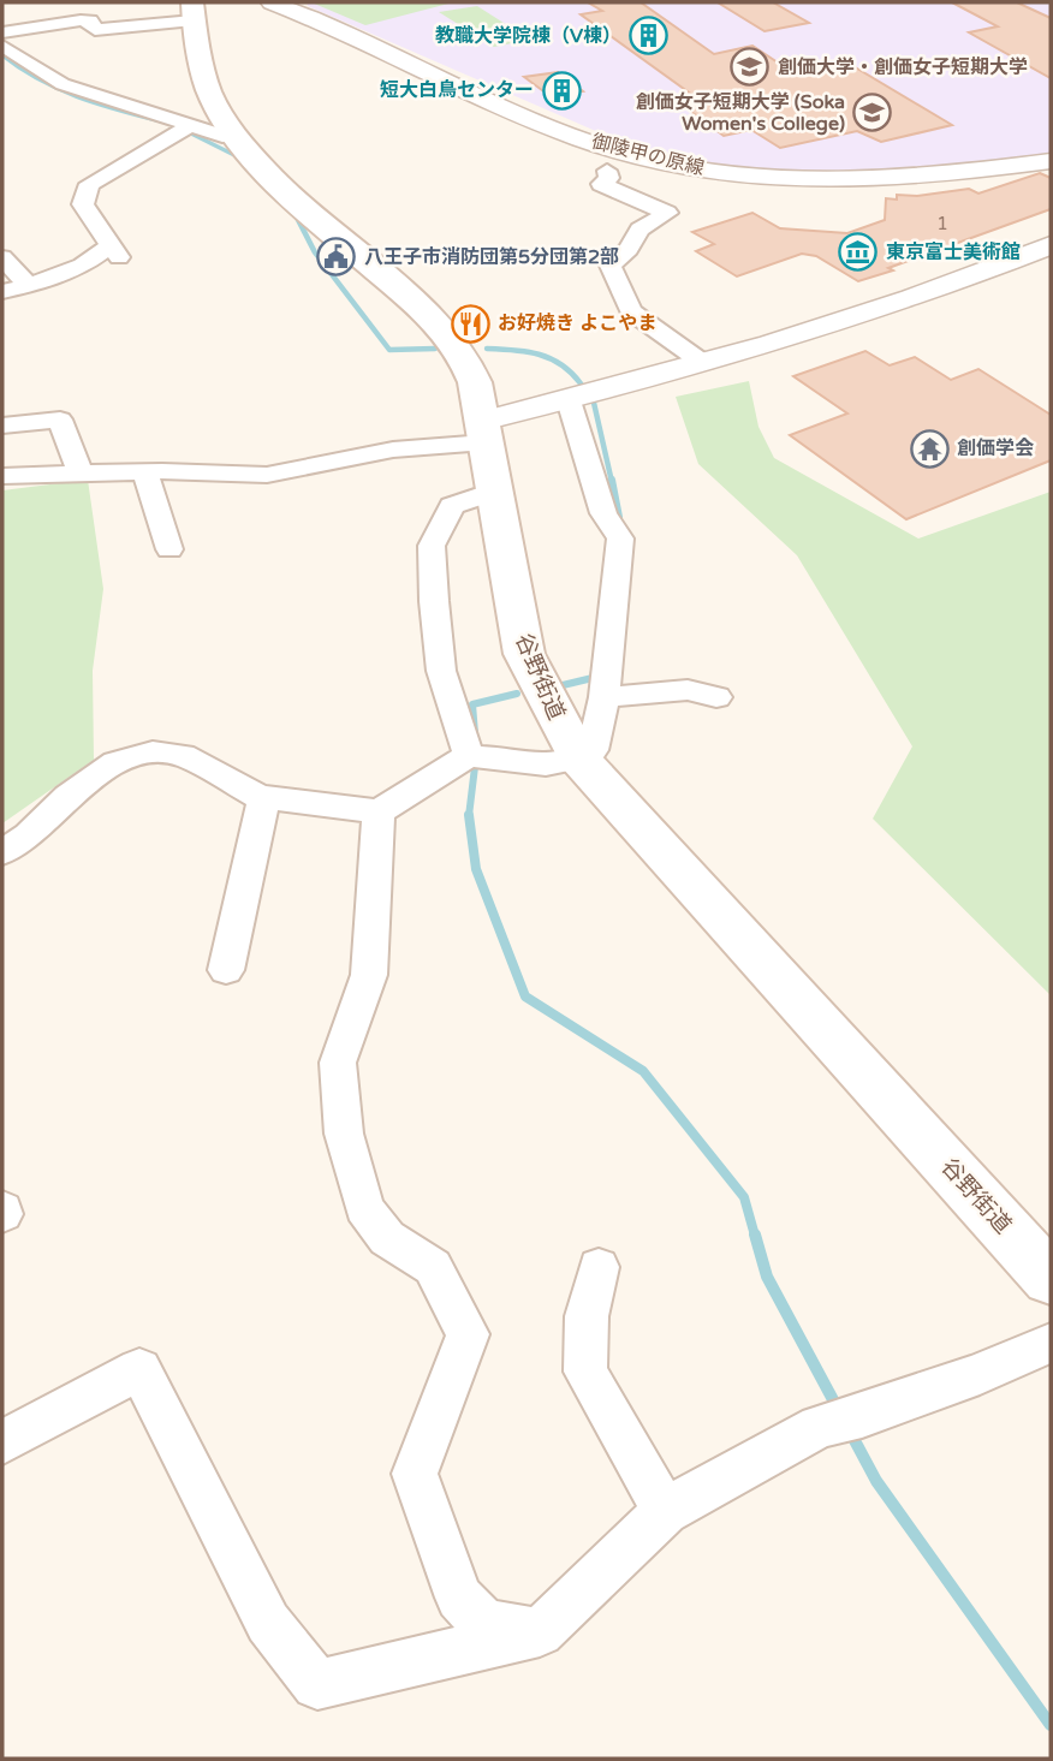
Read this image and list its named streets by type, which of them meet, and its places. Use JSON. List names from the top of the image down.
{
  "streets": {
    "main road": ["谷野街道"],
    "street": ["御陵甲の原線"]
  },
  "places": {
    "building": ["教職大学院棟（V棟）", "短大白鳥センター"],
    "school or university": ["創価大学・創価女子短期大学", "創価女子短期大学 (Soka Women's College)"],
    "museum": ["東京富士美術館"],
    "public building": ["八王子市消防団第5分団第2部"],
    "restaurant": ["お好焼き よこやま"],
    "temple": ["創価学会"]
  },
  "house_numbers": ["1"]
}
